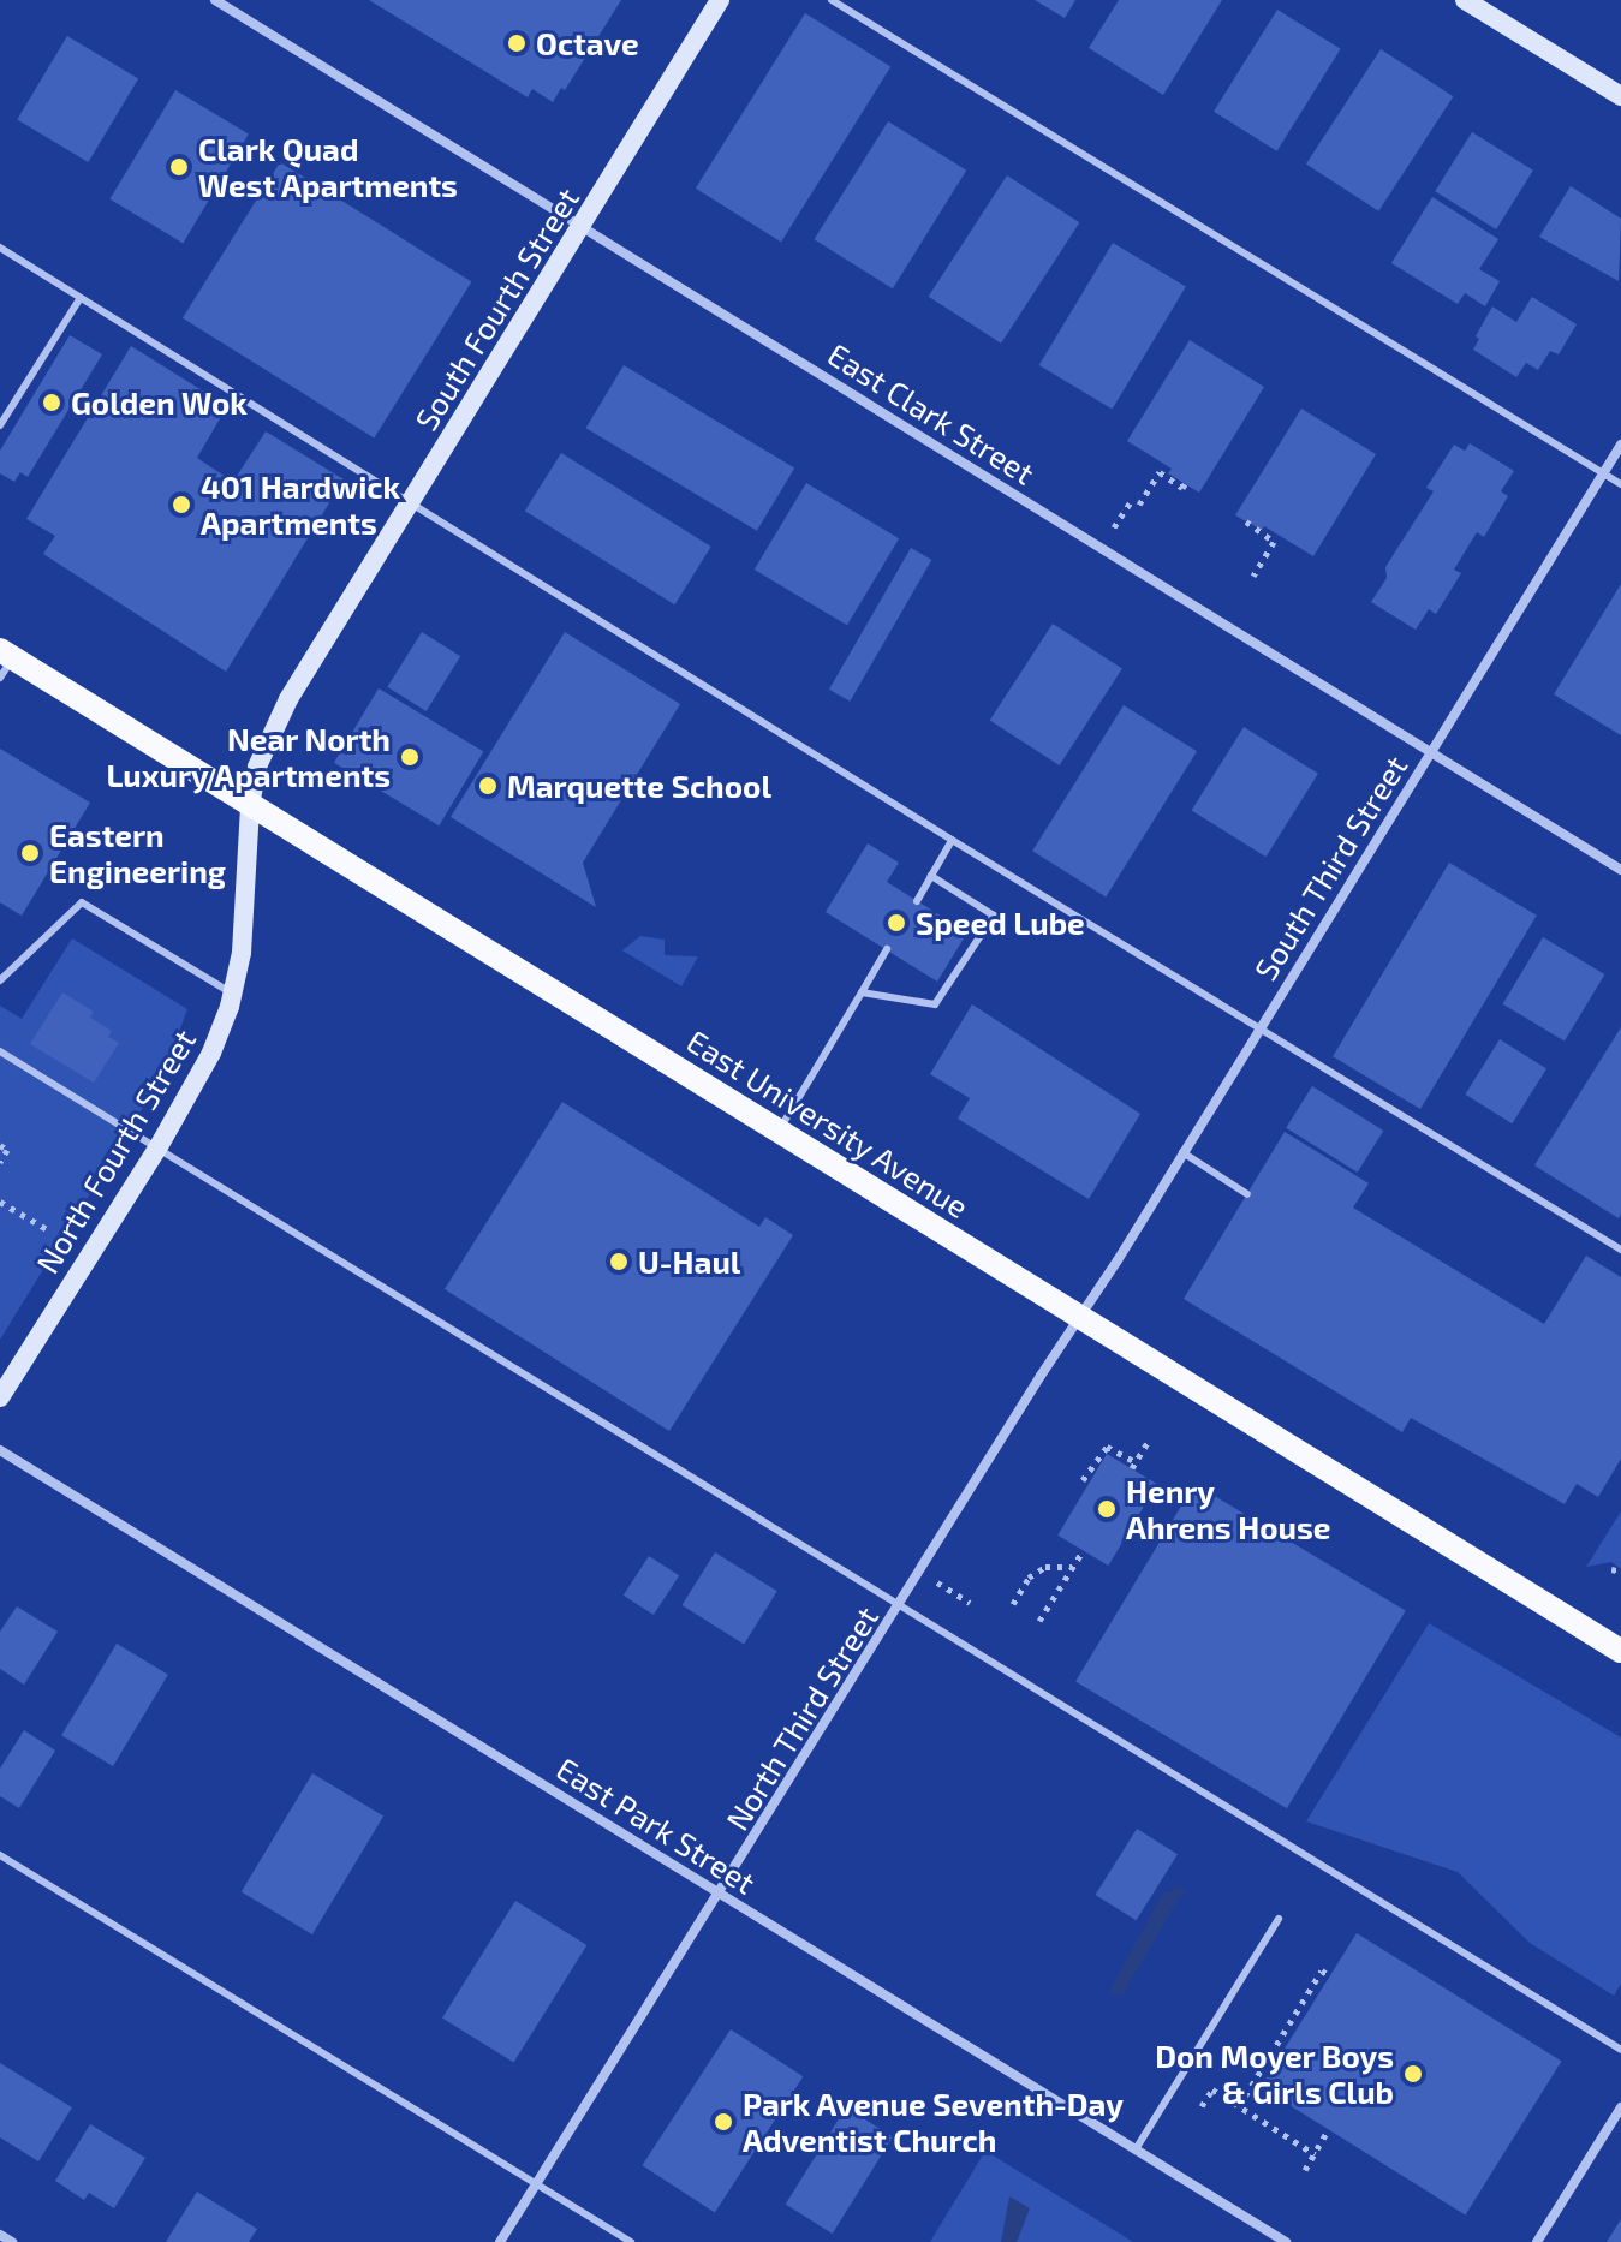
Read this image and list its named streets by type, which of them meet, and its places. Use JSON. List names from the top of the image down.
{
  "streets": {
    "main road": ["East University Avenue"],
    "street": [
      "South Fourth Street",
      "East Clark Street",
      "South Third Street",
      "North Fourth Street",
      "North Third Street",
      "East Park Street"
    ]
  },
  "crossings": [
    ["South Fourth Street", "East Clark Street"],
    ["South Fourth Street", "East University Avenue"],
    ["South Fourth Street", "North Fourth Street"],
    ["East Clark Street", "South Third Street"],
    ["South Third Street", "East University Avenue"],
    ["South Third Street", "North Third Street"],
    ["East University Avenue", "North Fourth Street"],
    ["East University Avenue", "North Third Street"],
    ["North Third Street", "East Park Street"]
  ],
  "places": [
    "Octave",
    "Clark Quad West Apartments",
    "Golden Wok",
    "401 Hardwick Apartments",
    "Near North Luxury Apartments",
    "Marquette School",
    "Eastern Engineering",
    "Speed Lube",
    "U-Haul",
    "Henry Ahrens House",
    "Don Moyer Boys & Girls Club",
    "Park Avenue Seventh-Day Adventist Church"
  ]
}
